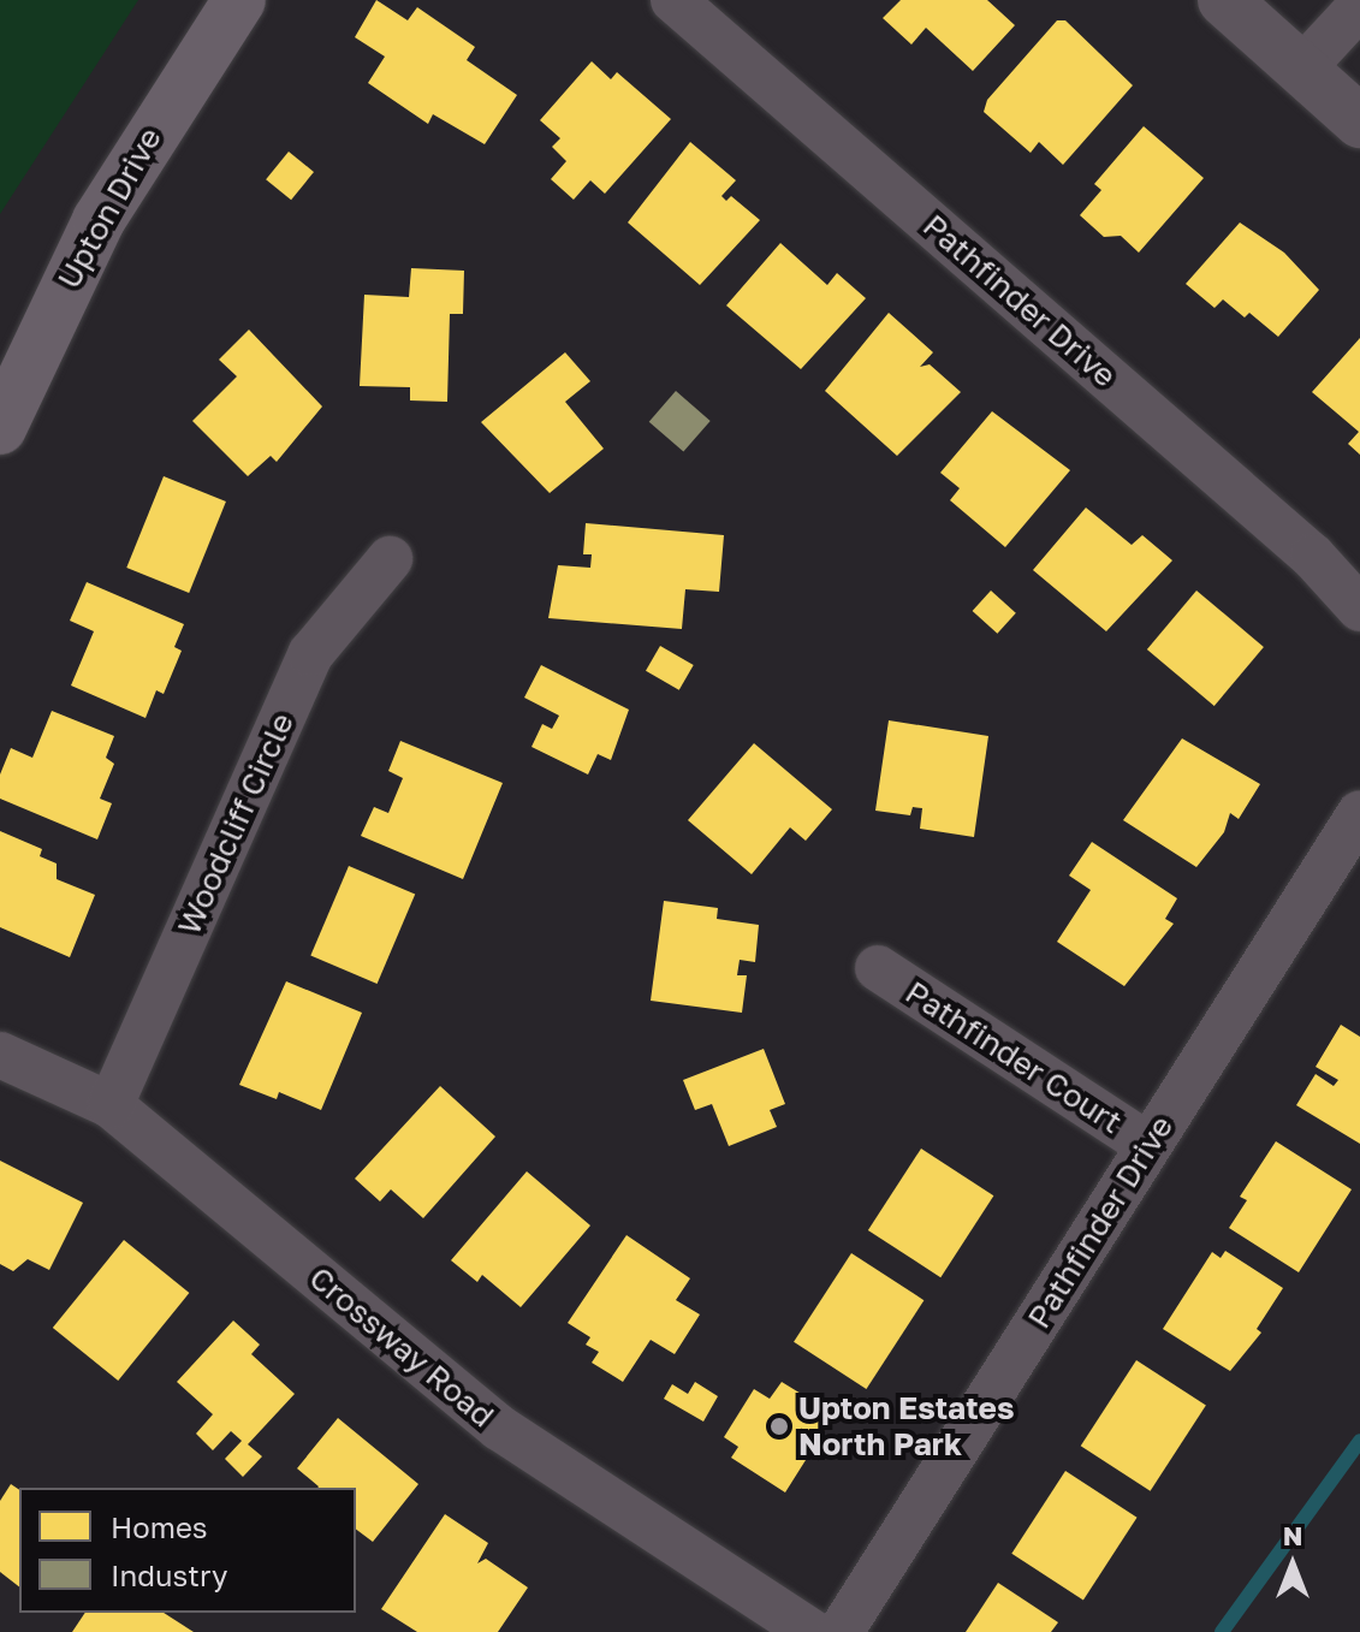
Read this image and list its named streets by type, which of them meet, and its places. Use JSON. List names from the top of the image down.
{
  "streets": {
    "main road": ["Upton Drive"],
    "street": [
      "Pathfinder Drive",
      "Woodcliff Circle",
      "Pathfinder Court",
      "Crossway Road"
    ]
  },
  "crossings": [
    ["Pathfinder Drive", "Pathfinder Court"],
    ["Woodcliff Circle", "Crossway Road"]
  ],
  "places": ["Upton Estates North Park"],
  "legend": ["Homes", "Industry"],
  "north": "top"
}
